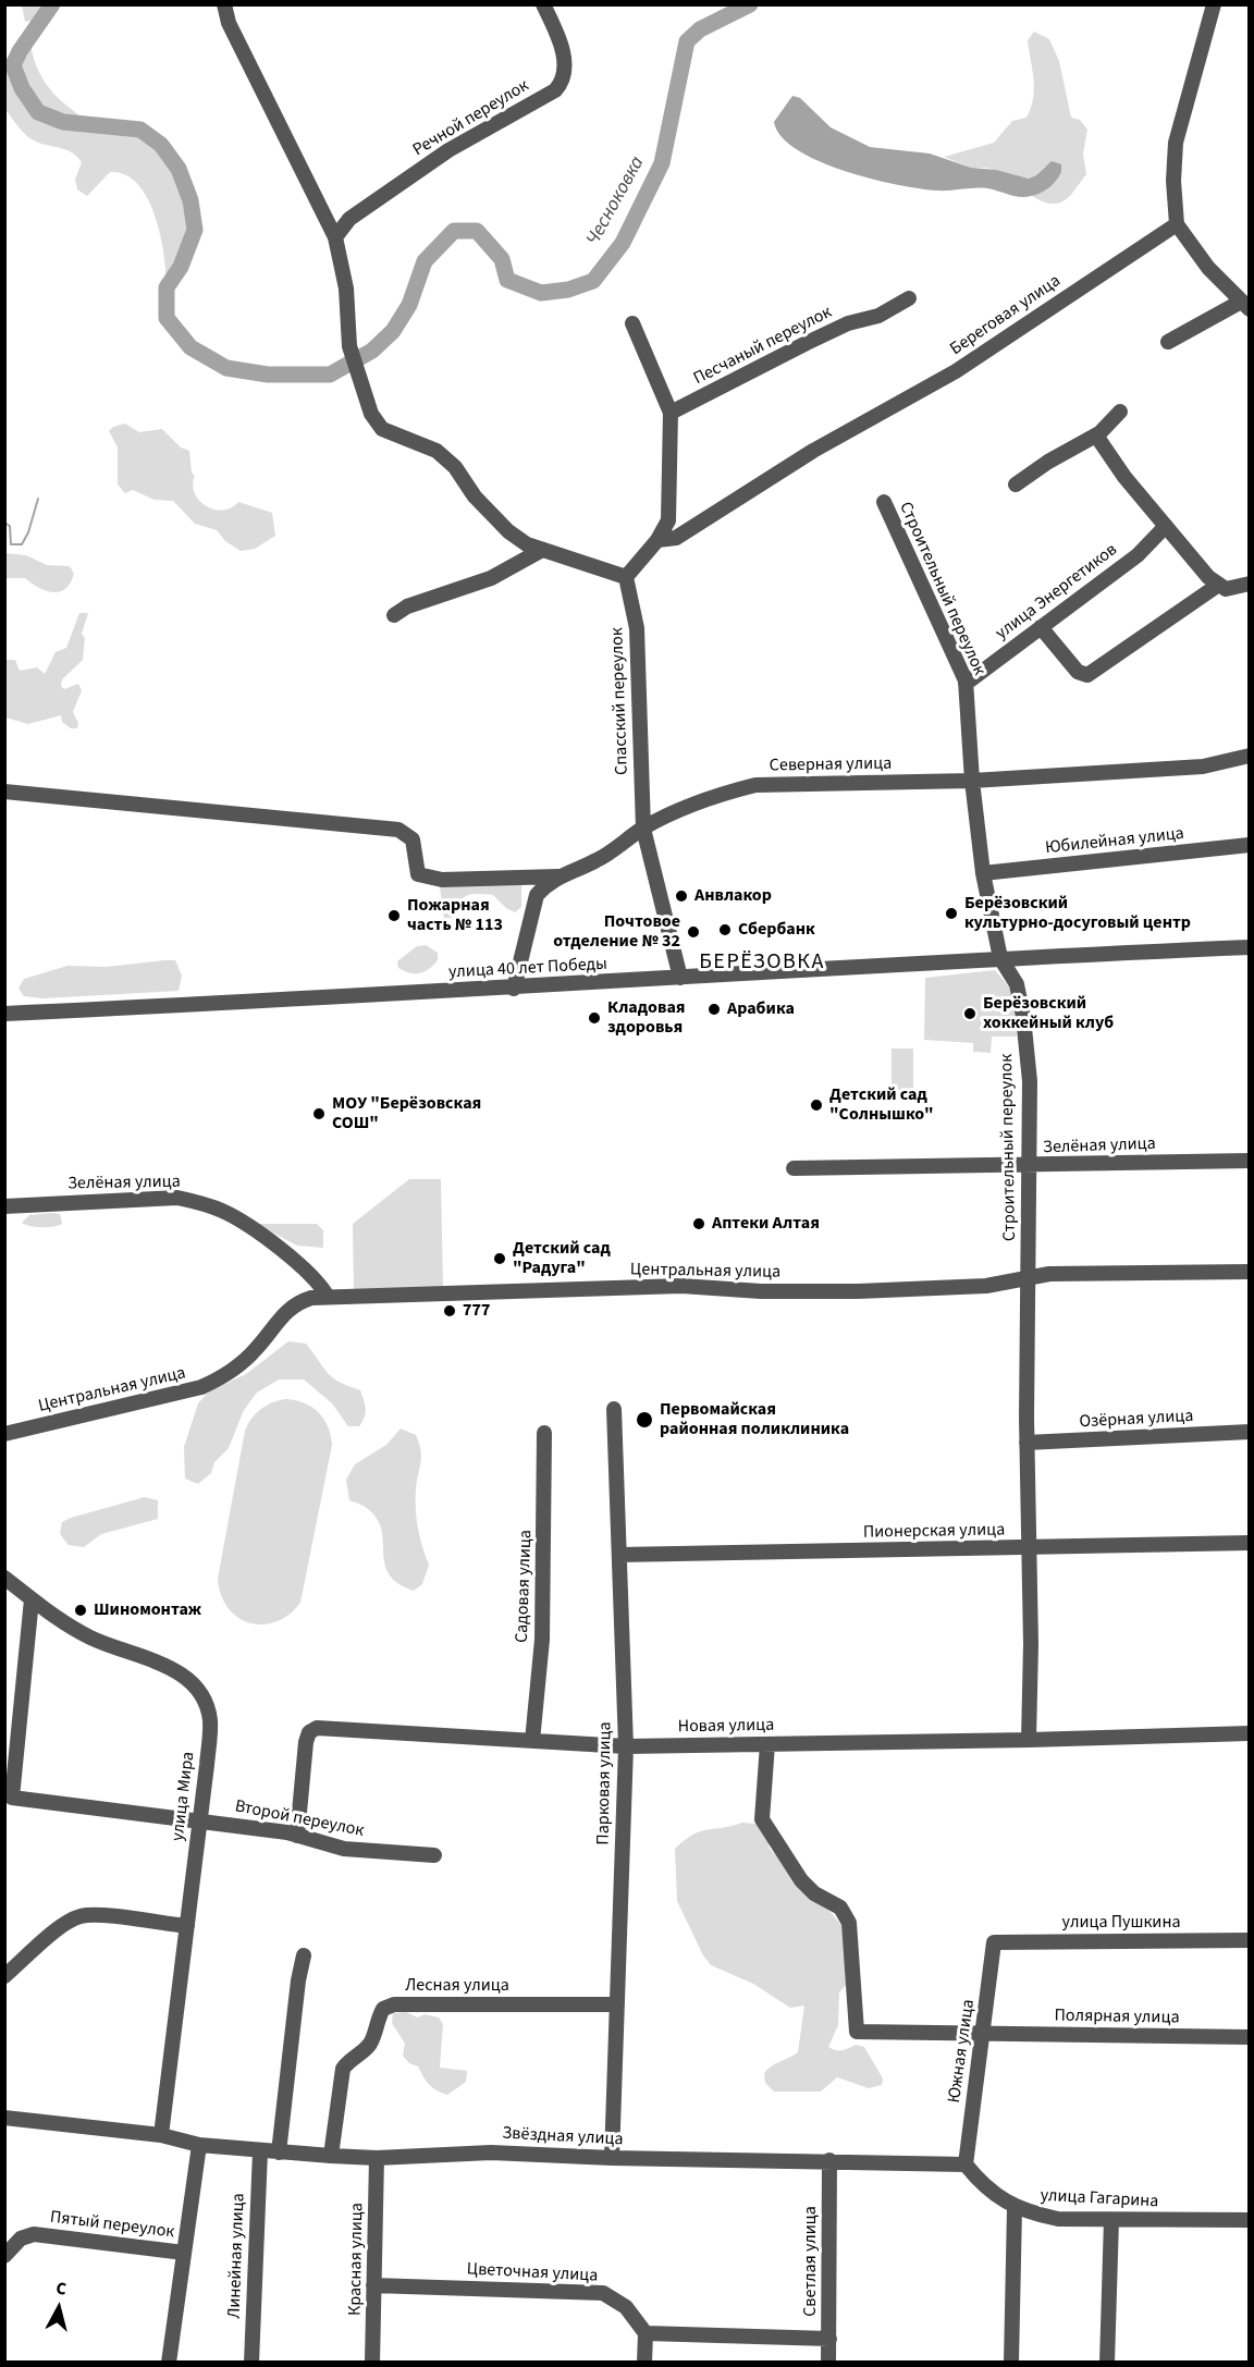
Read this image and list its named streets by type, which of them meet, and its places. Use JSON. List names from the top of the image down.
{
  "streets": {
    "street": [
      "Речной переулок",
      "Береговая улица",
      "Песчаный переулок",
      "Строительный переулок",
      "улица Энергетиков",
      "Спасский переулок",
      "Северная улица",
      "Юбилейная улица",
      "улица 40 лет Победы",
      "Зелёная улица",
      "Центральная улица",
      "Озёрная улица",
      "Пионерская улица",
      "Садовая улица",
      "Новая улица",
      "Парковая улица",
      "улица Мира",
      "Второй переулок",
      "улица Пушкина",
      "Лесная улица",
      "Полярная улица",
      "Южная улица",
      "Звёздная улица",
      "улица Гагарина",
      "Пятый переулок",
      "Линейная улица",
      "Красная улица",
      "Светлая улица",
      "Цветочная улица"
    ]
  },
  "crossings": [
    ["Строительный переулок", "улица Энергетиков"],
    ["Строительный переулок", "Северная улица"],
    ["Строительный переулок", "Юбилейная улица"],
    ["Строительный переулок", "улица 40 лет Победы"],
    ["Строительный переулок", "Зелёная улица"],
    ["Строительный переулок", "Центральная улица"],
    ["Строительный переулок", "Озёрная улица"],
    ["Строительный переулок", "Пионерская улица"],
    ["Строительный переулок", "Новая улица"],
    ["Спасский переулок", "Северная улица"],
    ["Спасский переулок", "улица 40 лет Победы"],
    ["Северная улица", "улица 40 лет Победы"],
    ["Зелёная улица", "Центральная улица"],
    ["Пионерская улица", "Парковая улица"],
    ["Садовая улица", "Новая улица"],
    ["Новая улица", "Парковая улица"],
    ["Новая улица", "Второй переулок"],
    ["Новая улица", "Полярная улица"],
    ["Парковая улица", "Лесная улица"],
    ["Парковая улица", "Звёздная улица"],
    ["улица Мира", "Второй переулок"],
    ["улица Мира", "Звёздная улица"],
    ["улица Пушкина", "Южная улица"],
    ["Лесная улица", "Звёздная улица"],
    ["Полярная улица", "Южная улица"],
    ["Южная улица", "Звёздная улица"],
    ["Южная улица", "улица Гагарина"],
    ["Звёздная улица", "улица Гагарина"],
    ["Звёздная улица", "Линейная улица"],
    ["Звёздная улица", "Красная улица"],
    ["Звёздная улица", "Светлая улица"],
    ["Красная улица", "Цветочная улица"]
  ],
  "districts": ["БЕРЁЗОВКА"],
  "water": ["Чесноковка"],
  "places": [
    "Анвлакор",
    "Берёзовский культурно-досуговый центр",
    "Пожарная часть № 113",
    "Сбербанк",
    "Почтовое отделение № 32",
    "Арабика",
    "Берёзовский хоккейный клуб",
    "Кладовая здоровья",
    "Детский сад \"Солнышко\"",
    "МОУ \"Берёзовская СОШ\"",
    "Аптеки Алтая",
    "Детский сад \"Радуга\"",
    "777",
    "Первомайская районная поликлиника",
    "Шиномонтаж"
  ],
  "north": "top"
}
